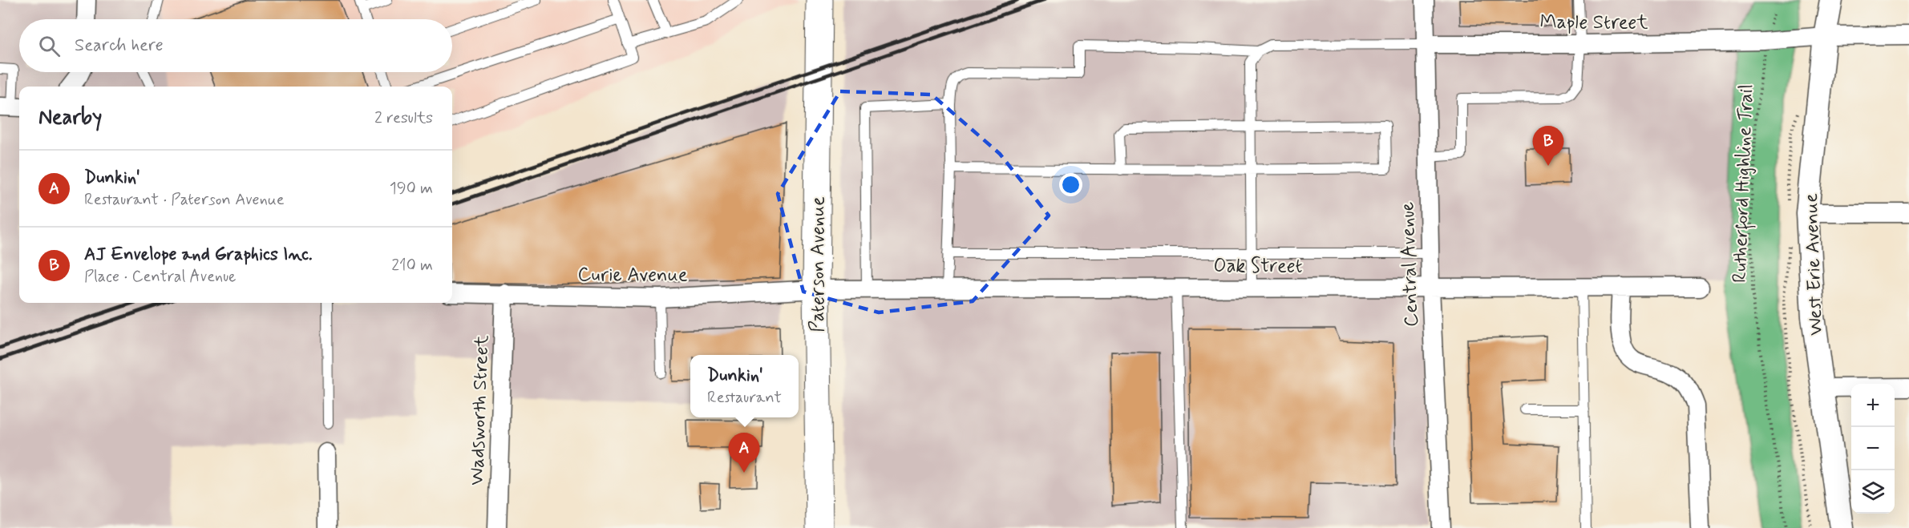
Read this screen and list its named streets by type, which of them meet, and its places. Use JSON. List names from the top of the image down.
{
  "streets": {
    "main road": ["Paterson Avenue"],
    "street": [
      "Maple Street",
      "Central Avenue",
      "West Erie Avenue",
      "Oak Street",
      "Curie Avenue",
      "Wadsworth Street"
    ],
    "path": ["Rutherford Highline Trail"]
  },
  "crossings": [
    ["Maple Street", "Rutherford Highline Trail"],
    ["Maple Street", "Central Avenue"],
    ["Maple Street", "West Erie Avenue"],
    ["Paterson Avenue", "Oak Street"],
    ["Paterson Avenue", "Curie Avenue"],
    ["Central Avenue", "Oak Street"],
    ["Oak Street", "Curie Avenue"],
    ["Curie Avenue", "Wadsworth Street"]
  ],
  "page": {
    "search": "Search here",
    "heading": ["Nearby", "2 results"],
    "pins": ["B", "A"],
    "list": [
      {
        "mark": "A",
        "name": "Dunkin'",
        "note": "Restaurant · Paterson Avenue",
        "value": "190 m"
      },
      {
        "mark": "B",
        "name": "AJ Envelope and Graphics Inc.",
        "note": "Place · Central Avenue",
        "value": "210 m"
      }
    ],
    "popup": ["Dunkin'", "Restaurant"],
    "map_buttons": ["+", "−"]
  }
}
